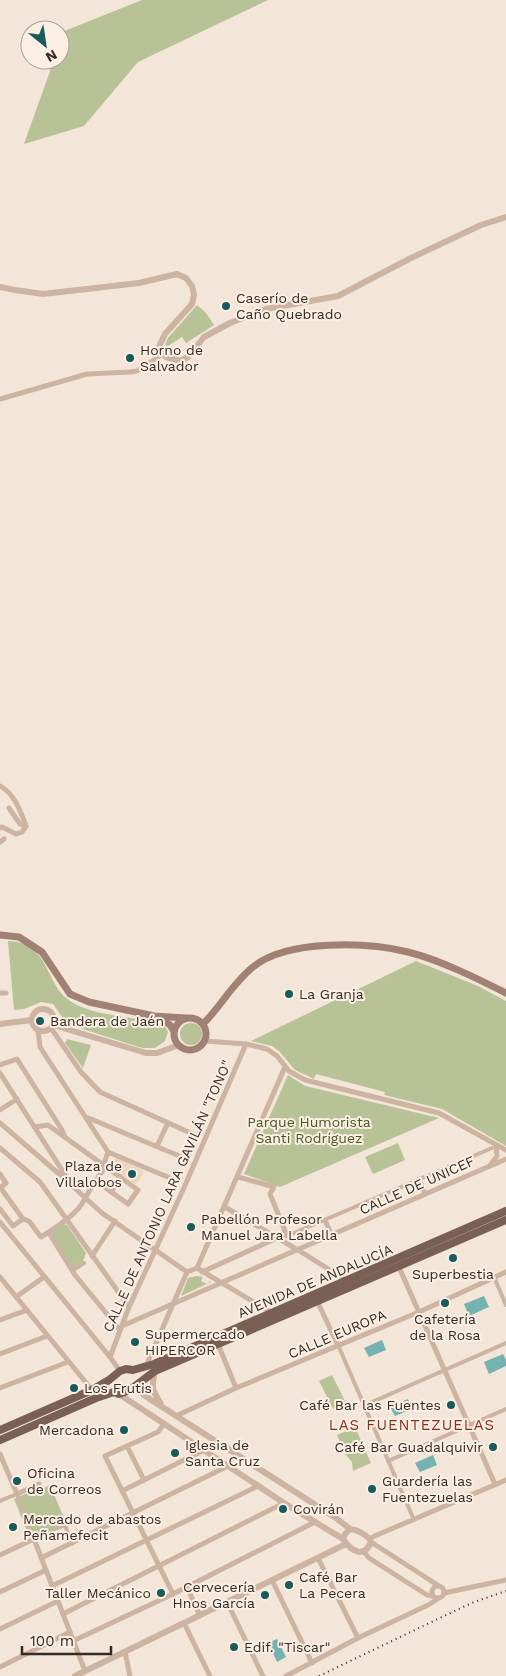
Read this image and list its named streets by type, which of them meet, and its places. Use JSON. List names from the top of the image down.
{
  "streets": {
    "main road": ["AVENIDA DE ANDALUCÍA"],
    "street": ["CALLE DE UNICEF", "CALLE DE ANTONIO LARA GAVILÁN \"TONO\"", "CALLE EUROPA"]
  },
  "crossings": [
    ["CALLE DE UNICEF", "CALLE DE ANTONIO LARA GAVILÁN \"TONO\""]
  ],
  "districts": ["LAS FUENTEZUELAS"],
  "parks": ["Parque Humorista Santi Rodríguez"],
  "places": [
    "Caserío de Caño Quebrado",
    "Horno de Salvador",
    "La Granja",
    "Bandera de Jaén",
    "Plaza de Villalobos",
    "Pabellón Profesor Manuel Jara Labella",
    "Superbestia",
    "Cafetería de la Rosa",
    "Supermercado HIPERCOR",
    "Los Frutis",
    "Café Bar las Fuentes",
    "Mercadona",
    "Café Bar Guadalquivir",
    "Iglesia de Santa Cruz",
    "Oficina de Correos",
    "Guardería las Fuentezuelas",
    "Covirán",
    "Mercado de abastos Peñamefecit",
    "Café Bar La Pecera",
    "Taller Mecánico",
    "Cervecería Hnos García",
    "Edif. \"Tiscar\""
  ],
  "scale_bar": "100 m",
  "north": "bottom right"
}
